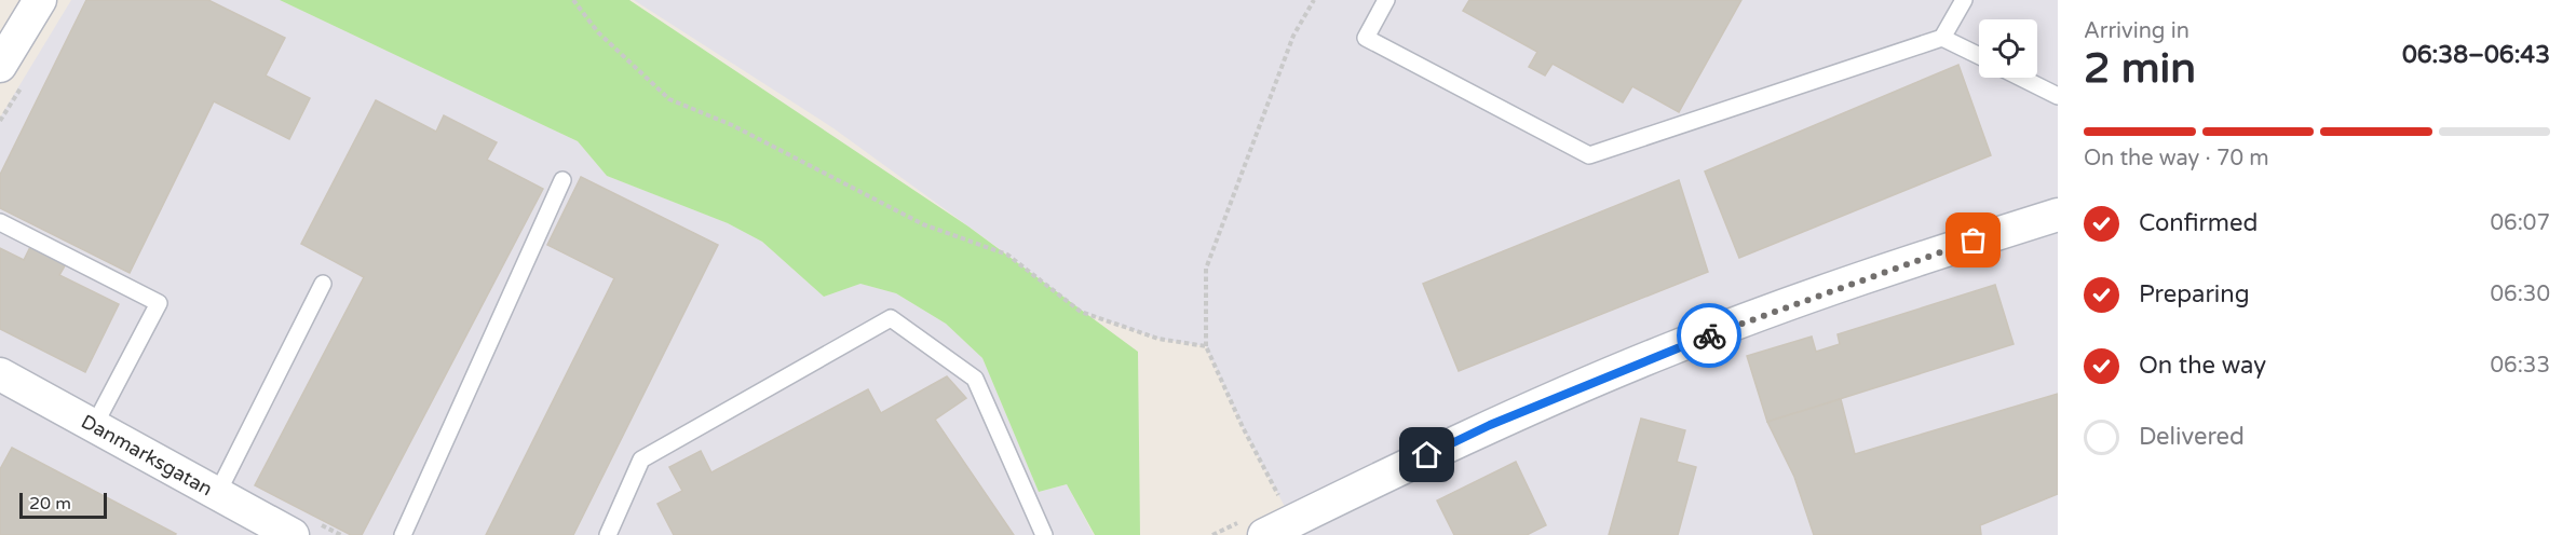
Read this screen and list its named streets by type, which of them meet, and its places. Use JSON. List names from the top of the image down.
{
  "streets": {
    "street": ["Danmarksgatan"]
  },
  "scale_bar": "20 m",
  "page": {
    "heading": ["2 min", "Arriving in", "06:38–06:43"],
    "bar": "On the way · 70 m",
    "list": [
      ["Confirmed", "06:07"],
      ["Preparing", "06:30"],
      ["On the way", "06:33"],
      "Delivered"
    ],
    "scale": "20 m"
  }
}
